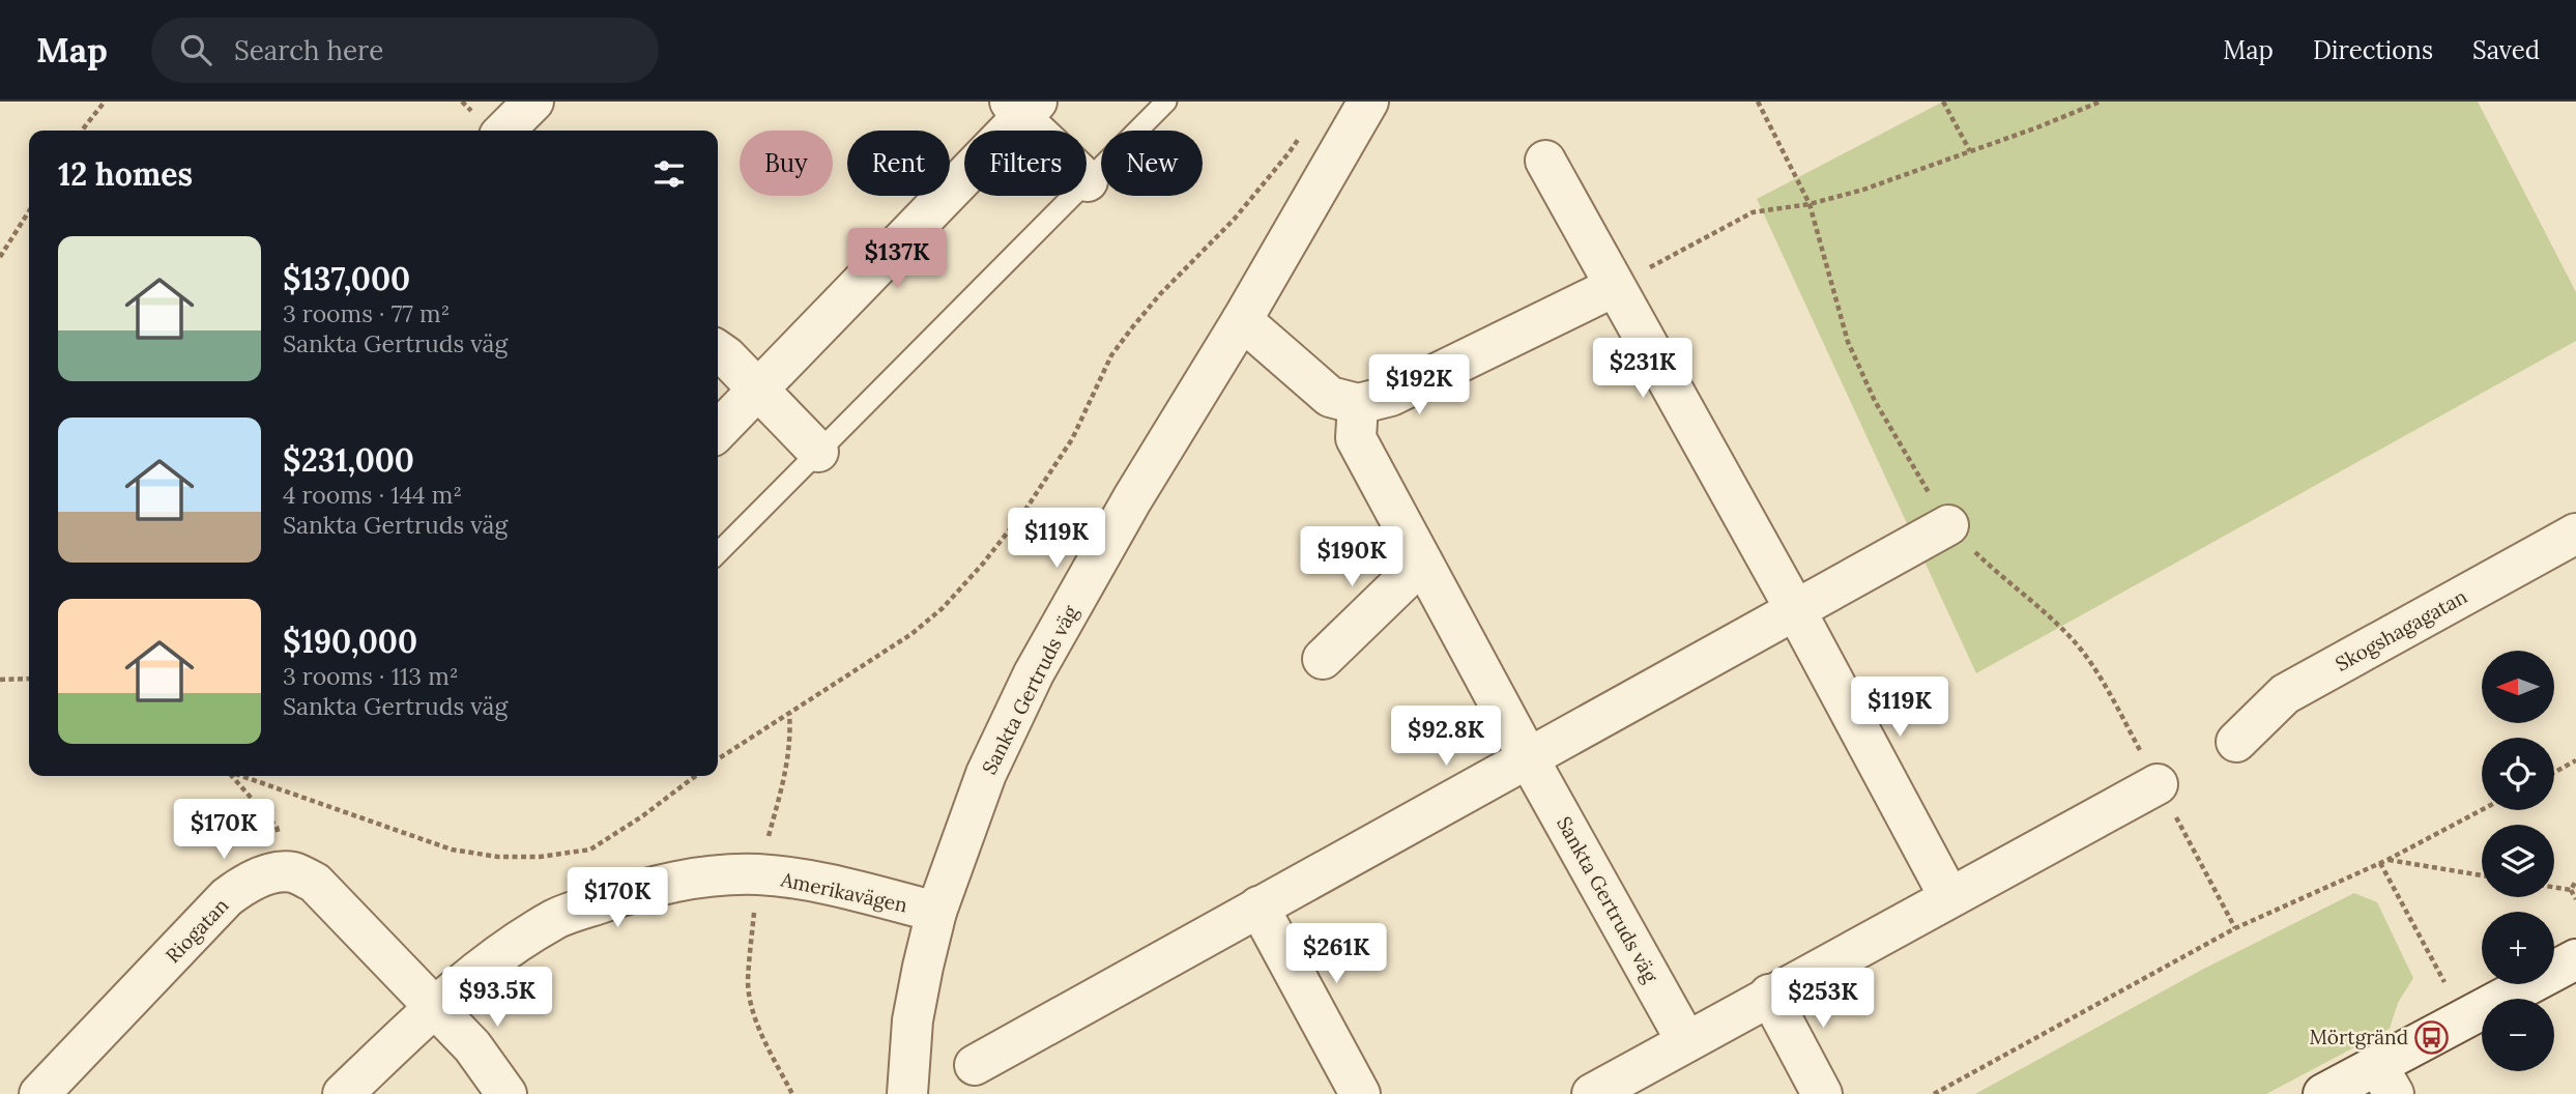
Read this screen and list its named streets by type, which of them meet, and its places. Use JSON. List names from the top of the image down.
{
  "streets": {
    "street": [
      "Skogshagagatan",
      "Sankta Gertruds väg",
      "Amerikavägen",
      "Riogatan"
    ]
  },
  "crossings": [
    ["Sankta Gertruds väg", "Amerikavägen"]
  ],
  "places": {
    "bus stop": ["Mörtgränd"]
  },
  "north": "left",
  "page": {
    "header": "Map",
    "search": "Search here",
    "nav": ["Map", "Directions", "Saved"],
    "chip": [
      "Buy",
      "Rent",
      "Filters",
      "New"
    ],
    "heading": "12 homes",
    "list": [
      {
        "name": "$137,000",
        "note": "3 rooms · 77 m² · Sankta Gertruds väg"
      },
      {
        "name": "$231,000",
        "note": "4 rooms · 144 m² · Sankta Gertruds väg"
      },
      {
        "name": "$190,000",
        "note": "3 rooms · 113 m² · Sankta Gertruds väg"
      }
    ],
    "price": [
      "$137K",
      "$231K",
      "$192K",
      "$119K",
      "$190K",
      "$119K",
      "$92.8K",
      "$170K",
      "$170K",
      "$261K",
      "$93.5K",
      "$253K"
    ],
    "map_buttons": ["+", "−"]
  }
}
